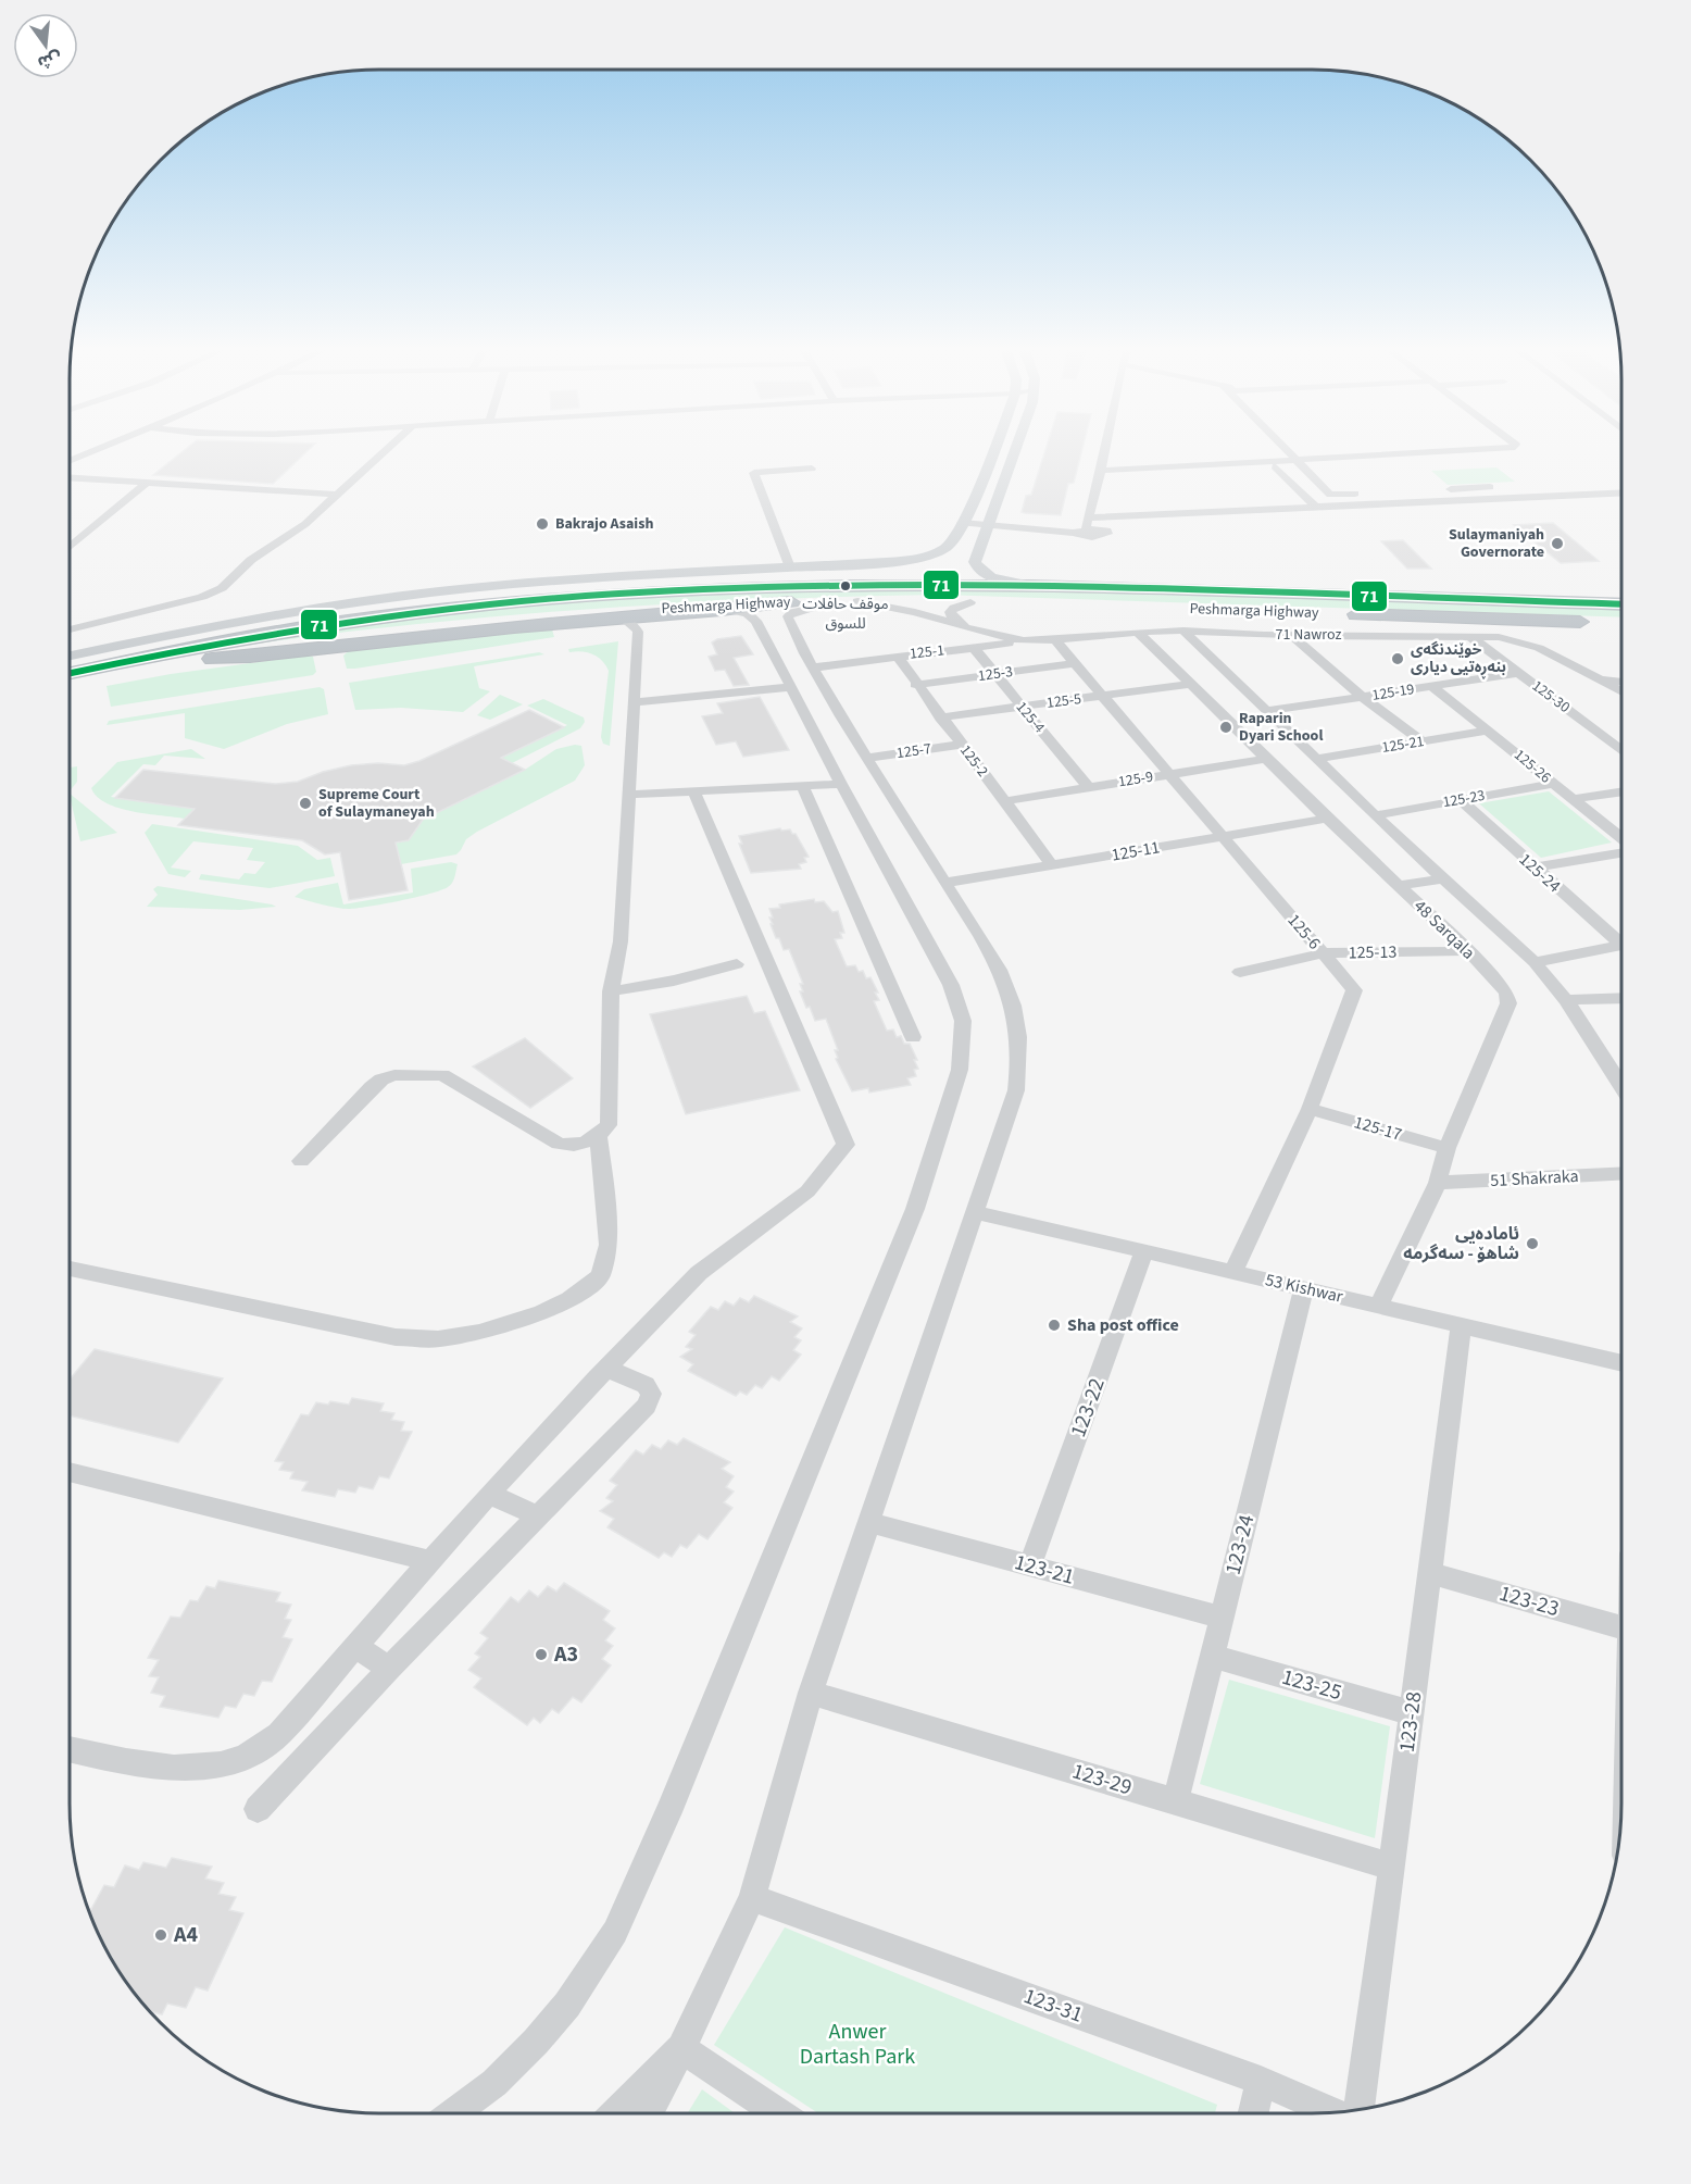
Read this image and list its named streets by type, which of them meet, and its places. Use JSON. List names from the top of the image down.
{
  "streets": {
    "highway": ["Peshmarga Highway"],
    "street": [
      "71 Nawroz",
      "125-1",
      "125-3",
      "125-19",
      "125-30",
      "125-5",
      "125-4",
      "125-21",
      "125-7",
      "125-2",
      "125-26",
      "125-9",
      "125-23",
      "125-11",
      "125-24",
      "48 Sarqala",
      "125-6",
      "125-13",
      "125-17",
      "51 Shakraka",
      "53 Kishwar",
      "123-22",
      "123-24",
      "123-21",
      "123-23",
      "123-25",
      "123-28",
      "123-29",
      "123-31"
    ]
  },
  "crossings": [
    ["71 Nawroz", "125-1"],
    ["71 Nawroz", "125-30"],
    ["71 Nawroz", "48 Sarqala"],
    ["71 Nawroz", "125-6"],
    ["125-1", "125-4"],
    ["125-1", "125-2"],
    ["125-1", "125-6"],
    ["125-3", "125-4"],
    ["125-3", "125-2"],
    ["125-3", "125-6"],
    ["125-19", "125-30"],
    ["125-19", "125-26"],
    ["125-5", "125-4"],
    ["125-5", "125-2"],
    ["125-5", "48 Sarqala"],
    ["125-5", "125-6"],
    ["125-4", "125-9"],
    ["125-21", "125-26"],
    ["125-7", "125-2"],
    ["125-2", "125-9"],
    ["125-2", "125-11"],
    ["125-26", "125-23"],
    ["125-9", "48 Sarqala"],
    ["125-9", "125-6"],
    ["125-23", "125-24"],
    ["125-11", "48 Sarqala"],
    ["125-11", "125-6"],
    ["48 Sarqala", "125-13"],
    ["48 Sarqala", "125-17"],
    ["48 Sarqala", "51 Shakraka"],
    ["48 Sarqala", "53 Kishwar"],
    ["125-6", "125-13"],
    ["125-6", "125-17"],
    ["125-6", "53 Kishwar"],
    ["53 Kishwar", "123-22"],
    ["53 Kishwar", "123-24"],
    ["53 Kishwar", "123-28"],
    ["123-22", "123-21"],
    ["123-24", "123-21"],
    ["123-24", "123-25"],
    ["123-24", "123-29"],
    ["123-23", "123-28"],
    ["123-25", "123-28"],
    ["123-28", "123-29"]
  ],
  "parks": ["Anwer Dartash Park"],
  "places": [
    "Bakrajo Asaish",
    "Sulaymaniyah Governorate",
    "موقف حافلات للسوق",
    "خوێندنگەی بنەڕەتیی دیاری",
    "Raparin Dyari School",
    "Supreme Court of Sulaymaneyah",
    "ئامادەیی شاهۆ - سەگرمە",
    "Sha post office",
    "A3",
    "A4"
  ],
  "lines": ["transit line 71"],
  "north": "bottom"
}
